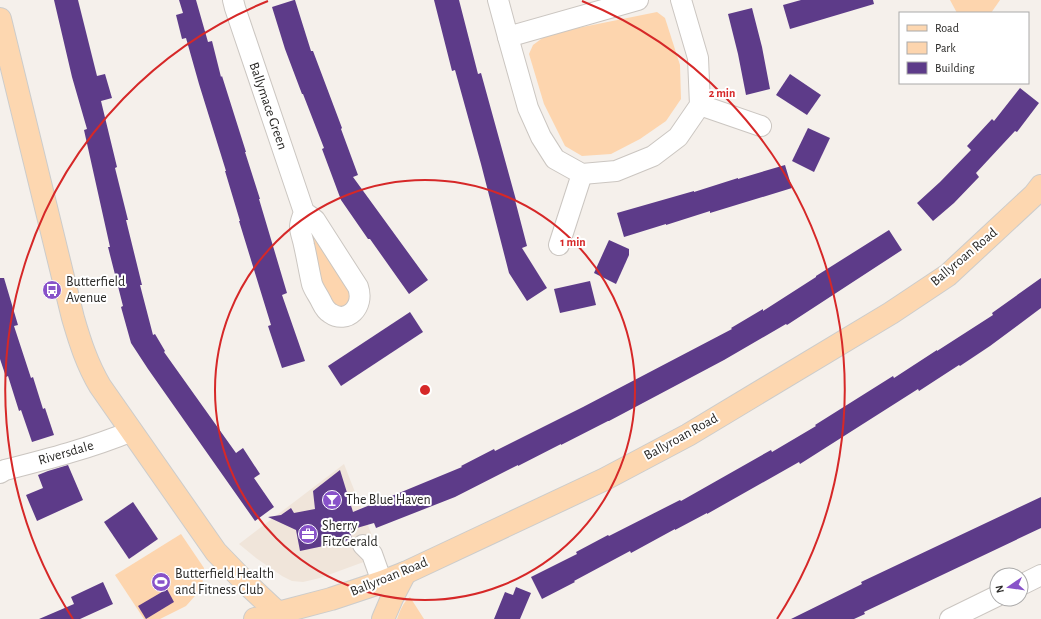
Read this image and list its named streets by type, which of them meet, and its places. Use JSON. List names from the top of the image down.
{
  "streets": {
    "main road": ["Ballyroan Road"],
    "street": ["Ballymace Green", "Riversdale"]
  },
  "places": {
    "bus stop": ["Butterfield Avenue"],
    "bar": ["The Blue Haven"],
    "office": ["Sherry FitzGerald"],
    "sports": ["Butterfield Health and Fitness Club"]
  },
  "legend": ["Road", "Park", "Building"],
  "north": "left",
  "rings": ["2 min", "1 min"]
}
